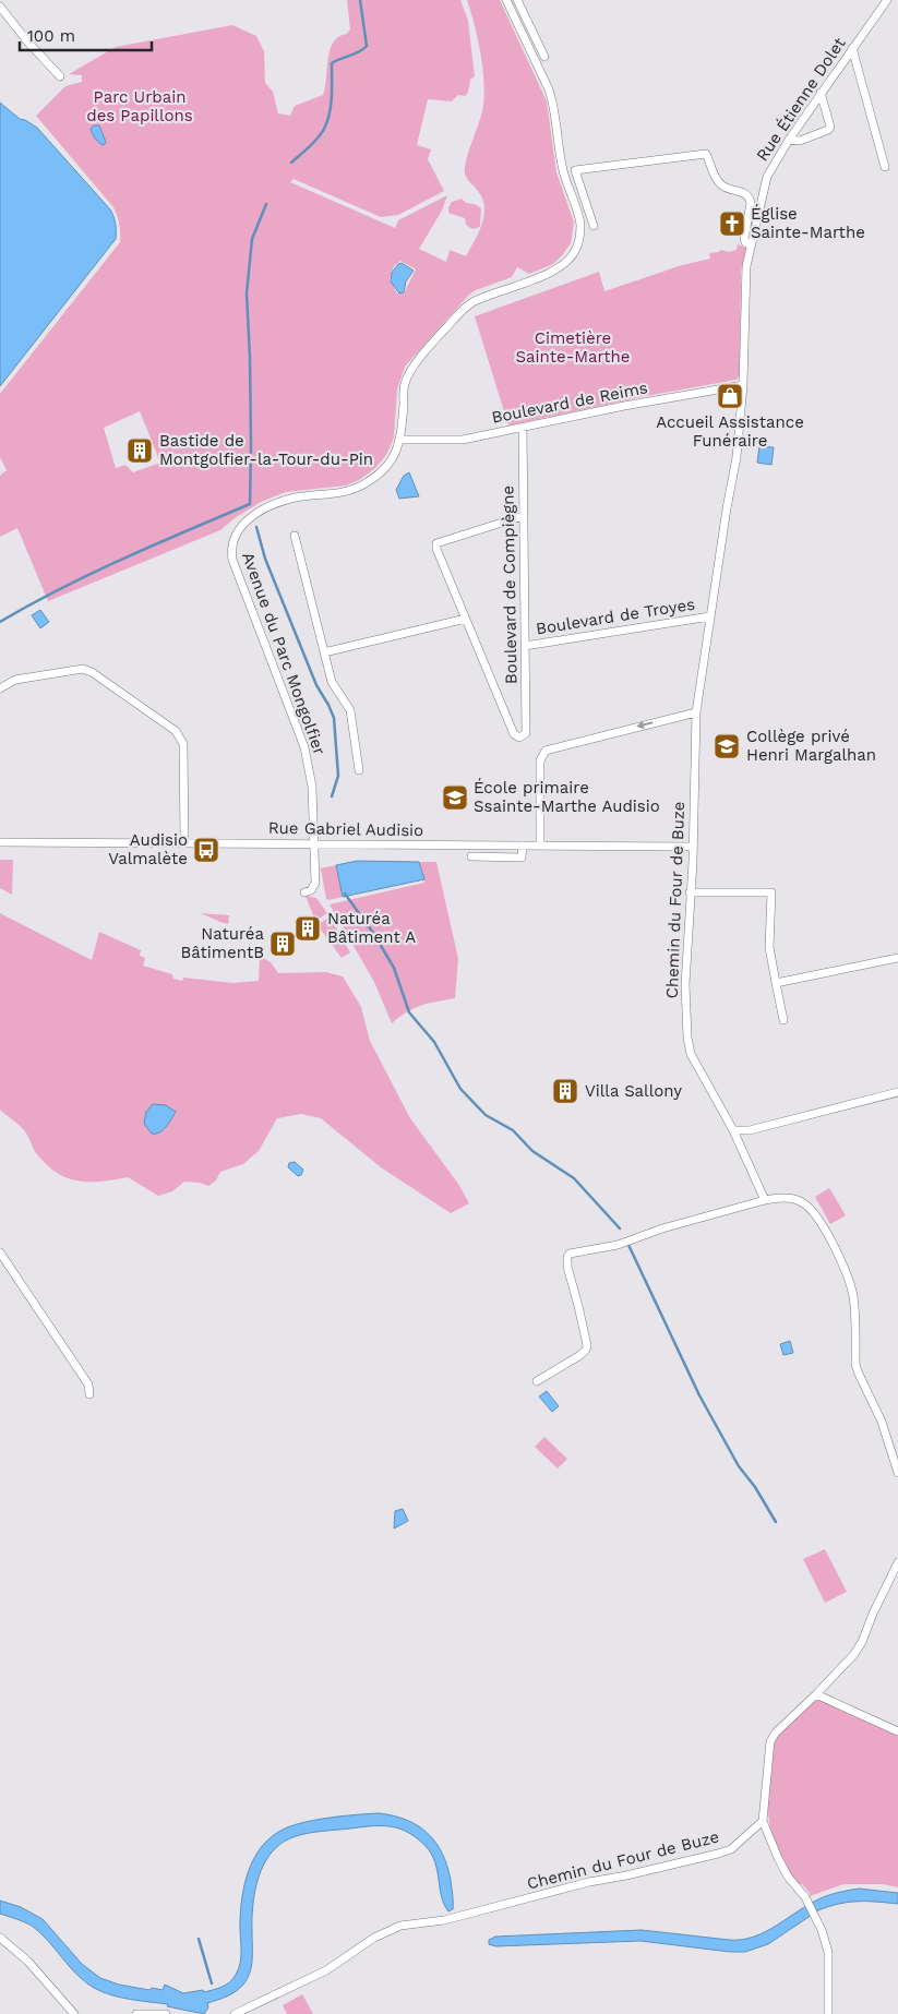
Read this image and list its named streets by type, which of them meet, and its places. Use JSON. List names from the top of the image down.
{
  "streets": {
    "street": [
      "Rue Étienne Dolet",
      "Boulevard de Reims",
      "Boulevard de Compiègne",
      "Boulevard de Troyes",
      "Avenue du Parc Mongolfier",
      "Rue Gabriel Audisio",
      "Chemin du Four de Buze"
    ]
  },
  "crossings": [
    ["Rue Étienne Dolet", "Boulevard de Reims"],
    ["Rue Étienne Dolet", "Chemin du Four de Buze"],
    ["Boulevard de Reims", "Boulevard de Compiègne"],
    ["Boulevard de Reims", "Avenue du Parc Mongolfier"],
    ["Boulevard de Reims", "Chemin du Four de Buze"],
    ["Boulevard de Compiègne", "Boulevard de Troyes"],
    ["Boulevard de Troyes", "Chemin du Four de Buze"],
    ["Avenue du Parc Mongolfier", "Rue Gabriel Audisio"],
    ["Rue Gabriel Audisio", "Chemin du Four de Buze"]
  ],
  "parks": ["Parc Urbain des Papillons", "Cimetière Sainte-Marthe"],
  "places": {
    "church": ["Église Sainte-Marthe"],
    "shop": ["Accueil Assistance Funéraire"],
    "building": [
      "Bastide de Montgolfier-la-Tour-du-Pin",
      "Naturéa Bâtiment A",
      "Naturéa BâtimentB",
      "Villa Sallony"
    ],
    "school or university": ["Collège privé Henri Margalhan", "École primaire Ssainte-Marthe Audisio"],
    "bus stop": ["Audisio Valmalète"]
  },
  "scale_bar": "100 m"
}
